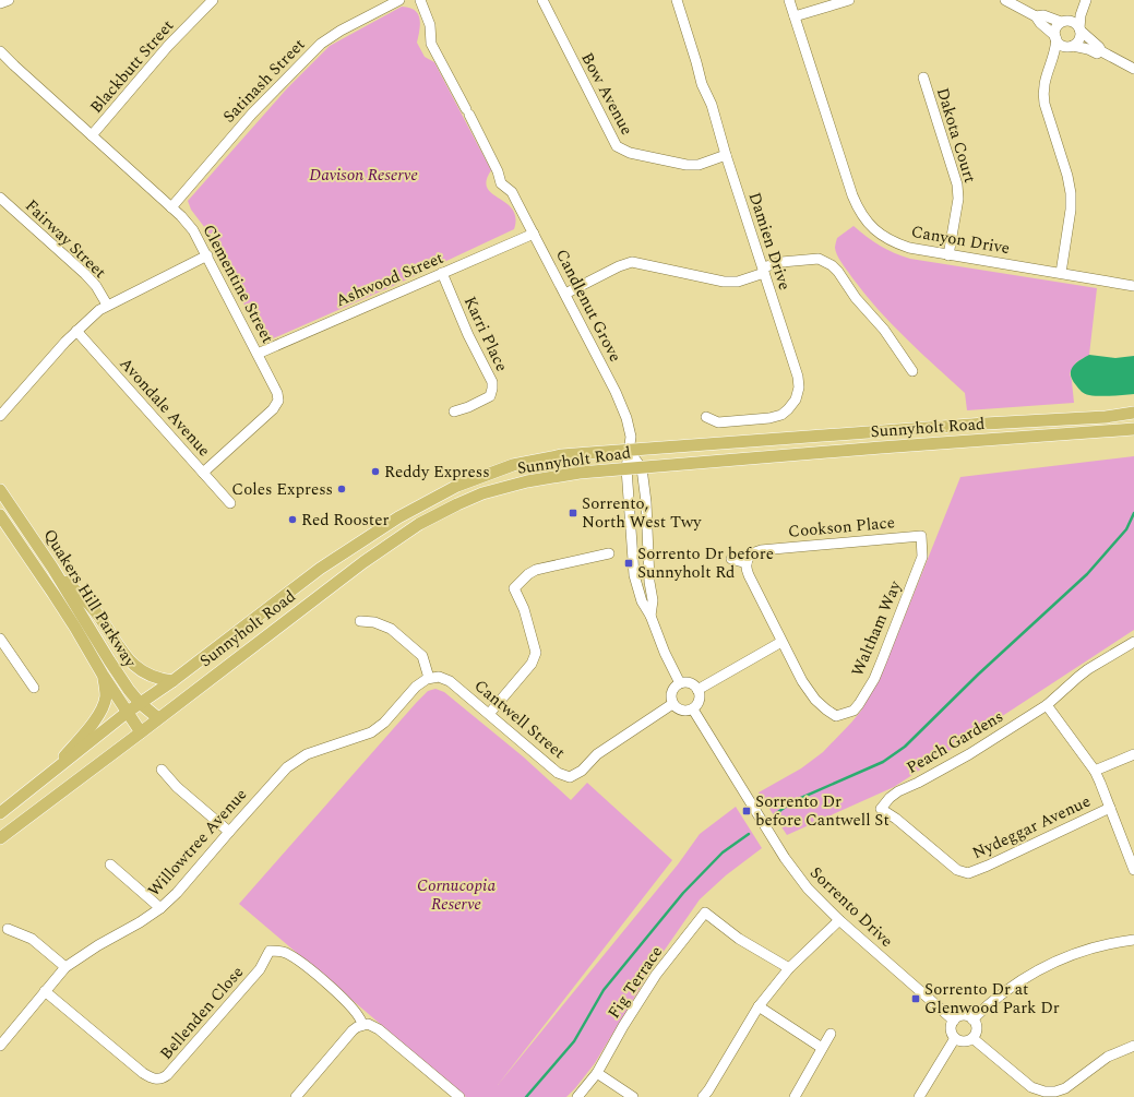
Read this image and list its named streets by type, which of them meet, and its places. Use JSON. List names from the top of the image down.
{
  "streets": {
    "main road": ["Sunnyholt Road", "Quakers Hill Parkway"],
    "street": [
      "Blackbutt Street",
      "Satinash Street",
      "Bow Avenue",
      "Dakota Court",
      "Fairway Street",
      "Canyon Drive",
      "Damien Drive",
      "Ashwood Street",
      "Clementine Street",
      "Candlenut Grove",
      "Karri Place",
      "Avondale Avenue",
      "Cookson Place",
      "Waltham Way",
      "Cantwell Street",
      "Peach Gardens",
      "Nydeggar Avenue",
      "Willowtree Avenue",
      "Sorrento Drive",
      "Fig Terrace",
      "Bellenden Close"
    ]
  },
  "crossings": [
    ["Blackbutt Street", "Clementine Street"],
    ["Satinash Street", "Clementine Street"],
    ["Bow Avenue", "Damien Drive"],
    ["Dakota Court", "Canyon Drive"],
    ["Ashwood Street", "Clementine Street"],
    ["Ashwood Street", "Candlenut Grove"],
    ["Ashwood Street", "Karri Place"],
    ["Clementine Street", "Avondale Avenue"],
    ["Candlenut Grove", "Sunnyholt Road"],
    ["Sunnyholt Road", "Quakers Hill Parkway"],
    ["Cookson Place", "Waltham Way"],
    ["Cantwell Street", "Willowtree Avenue"],
    ["Cantwell Street", "Sorrento Drive"],
    ["Peach Gardens", "Nydeggar Avenue"],
    ["Willowtree Avenue", "Bellenden Close"]
  ],
  "parks": ["Davison Reserve", "Cornucopia Reserve"],
  "places": {
    "other": ["Reddy Express", "Coles Express", "Red Rooster"],
    "transit": [
      "Sorrento, North West Twy",
      "Sorrento Dr before Sunnyholt Rd",
      "Sorrento Dr before Cantwell St",
      "Sorrento Dr at Glenwood Park Dr"
    ]
  }
}
